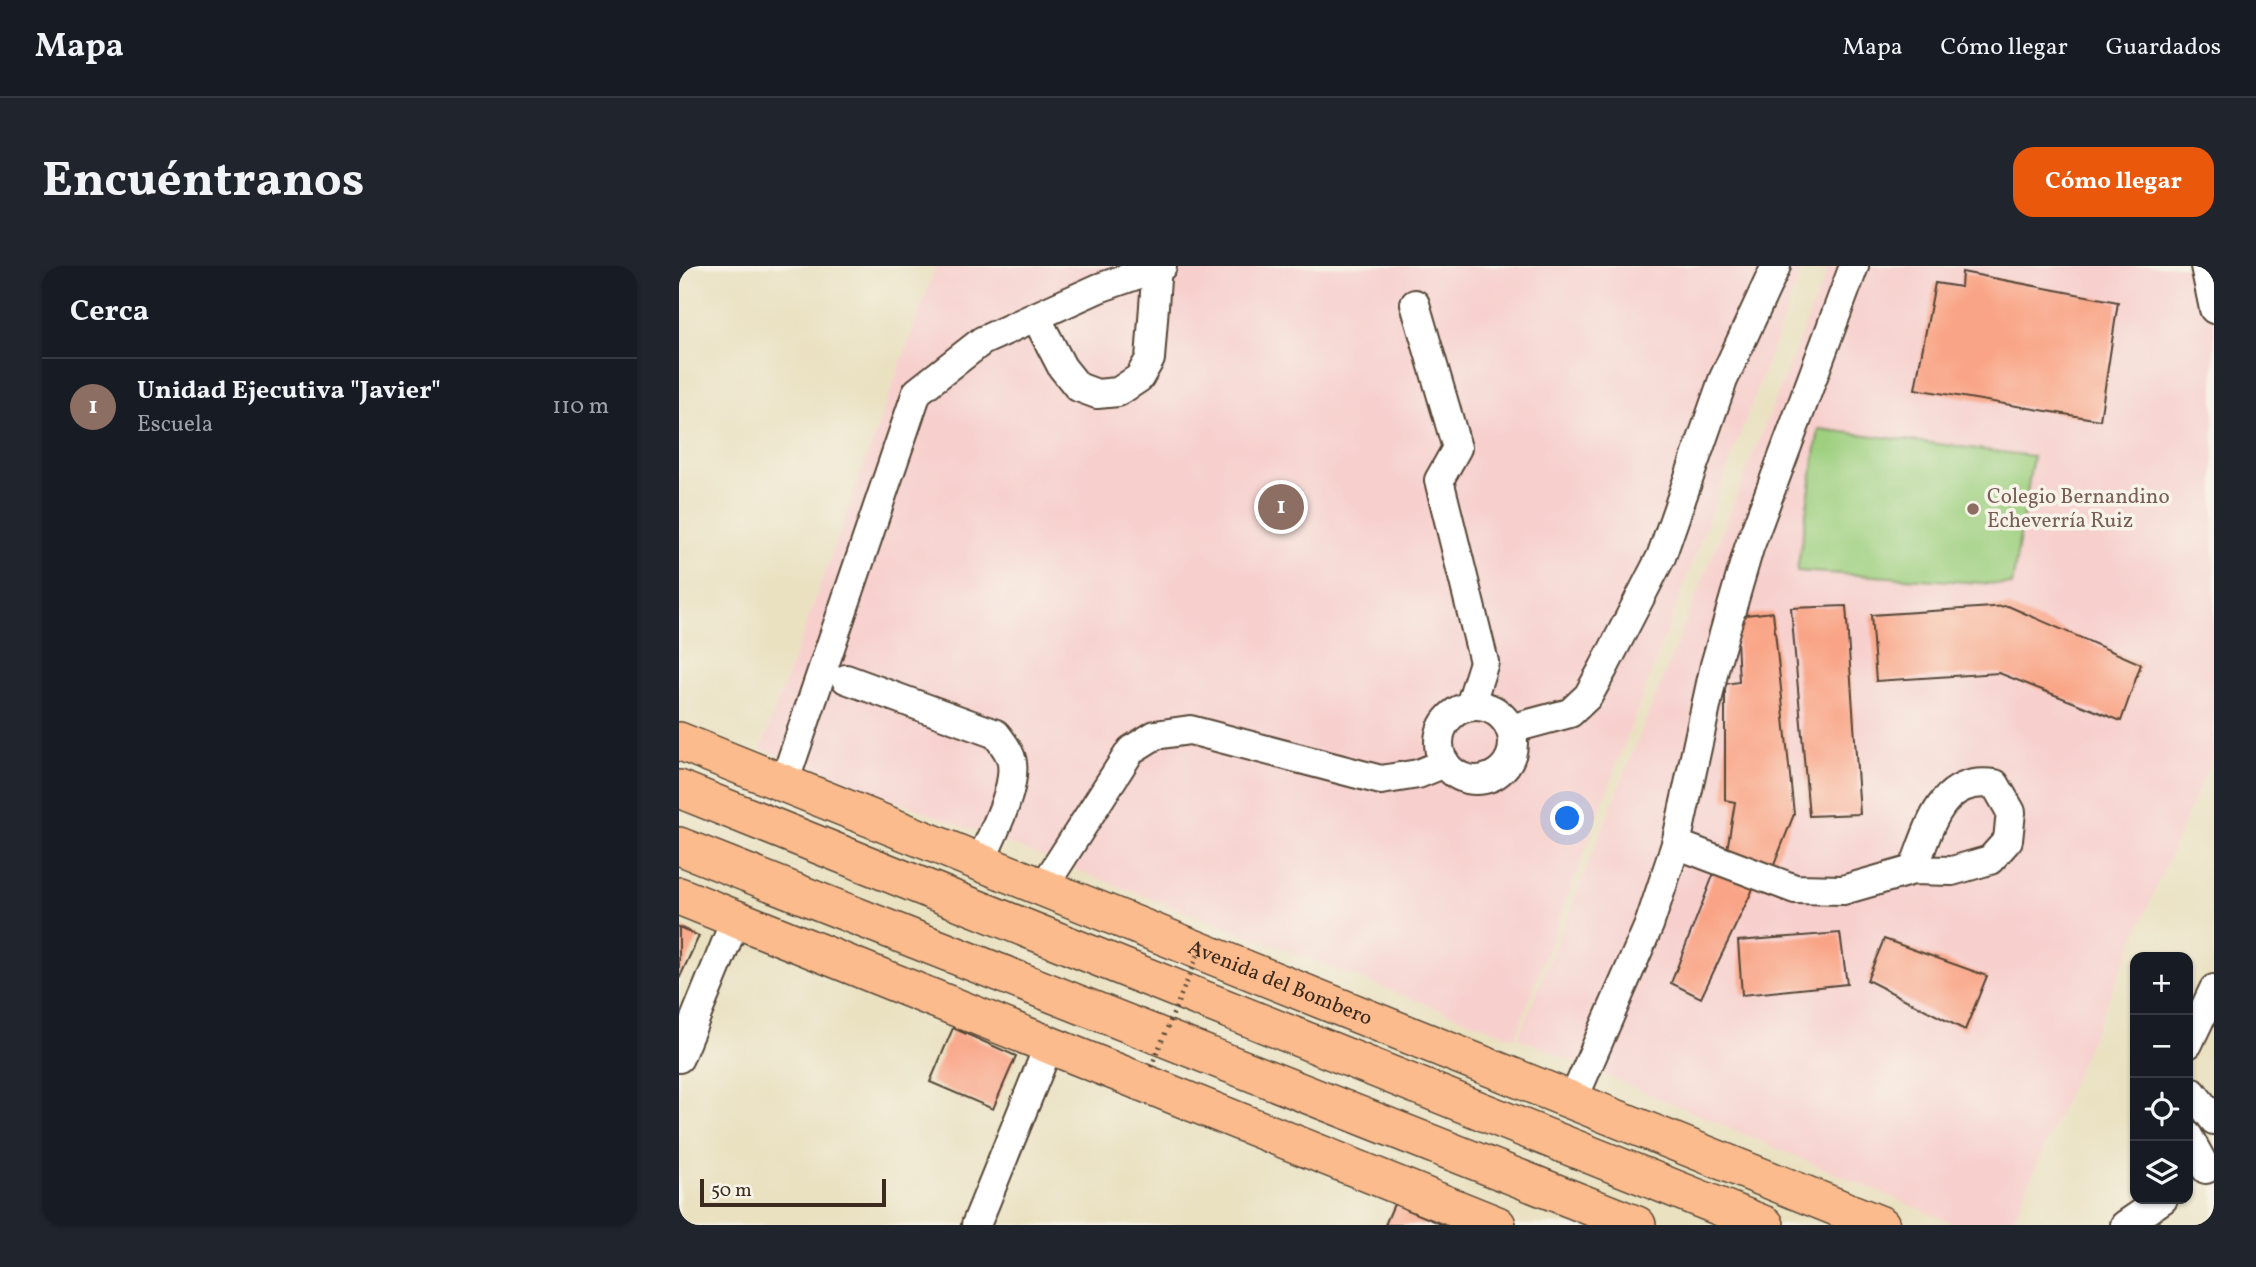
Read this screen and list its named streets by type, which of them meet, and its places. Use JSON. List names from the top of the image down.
{
  "streets": {
    "main road": ["Avenida del Bombero"]
  },
  "places": ["Colegio Bernandino Echeverría Ruiz"],
  "scale_bar": "50 m",
  "page": {
    "header": "Mapa",
    "nav": ["Mapa", "Cómo llegar", "Guardados"],
    "buttons": "Cómo llegar",
    "title": "Encuéntranos",
    "heading": "Cerca",
    "list": [
      {
        "mark": "1",
        "name": "Unidad Ejecutiva \"Javier\"",
        "note": "Escuela",
        "value": "110 m"
      }
    ],
    "pins": "1",
    "map_buttons": ["+", "−"],
    "scale": "50 m"
  }
}
